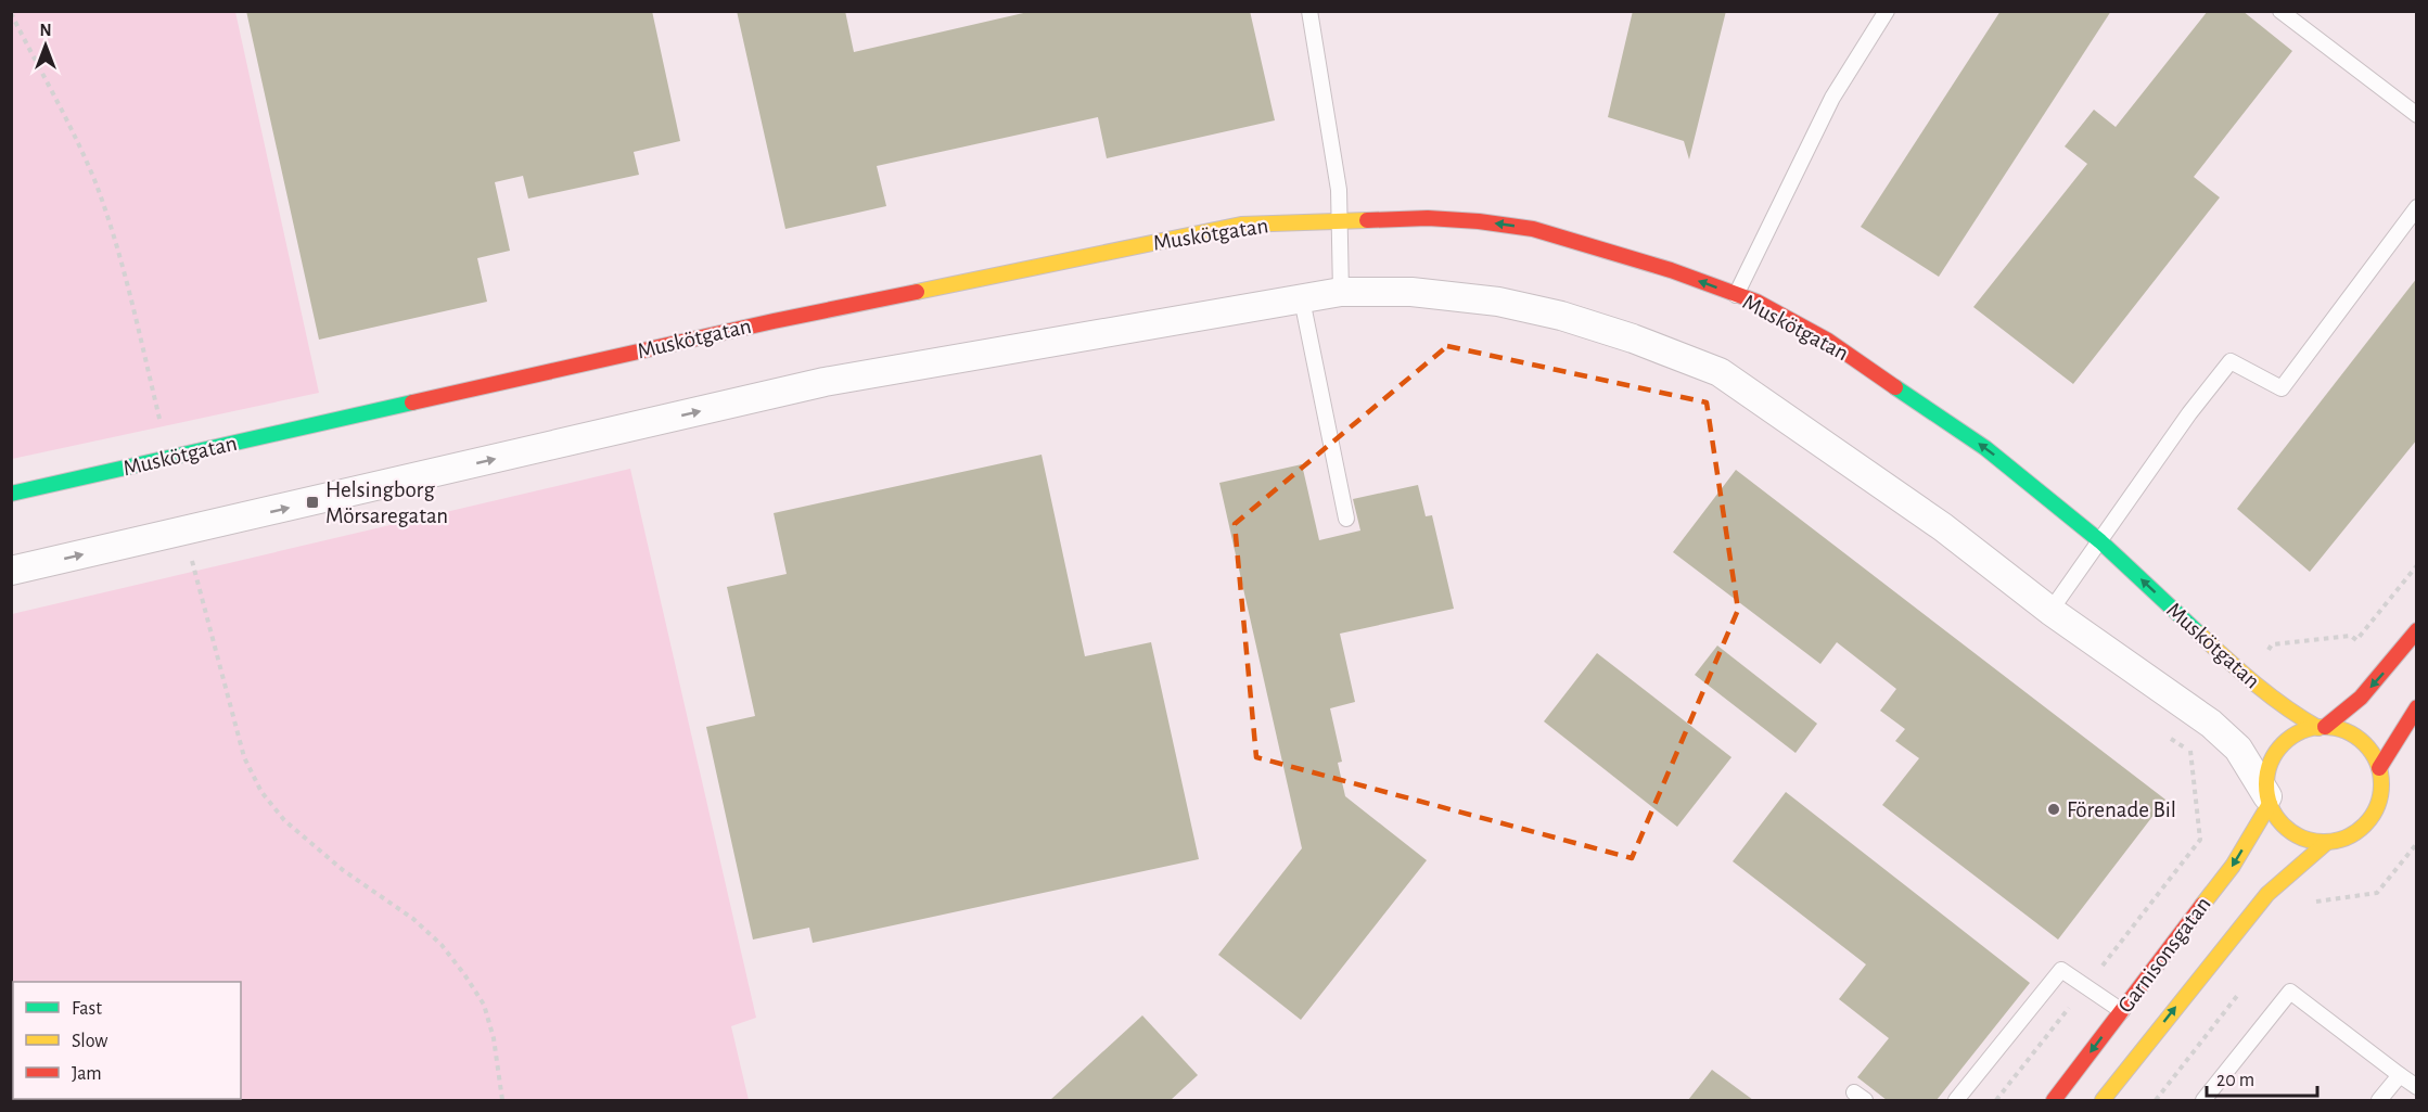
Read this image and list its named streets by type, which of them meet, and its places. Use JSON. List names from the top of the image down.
{
  "streets": {
    "street": ["Muskötgatan", "Garnisonsgatan"]
  },
  "crossings": [
    ["Muskötgatan", "Garnisonsgatan"]
  ],
  "places": {
    "transit": ["Helsingborg Mörsaregatan"],
    "other": ["Förenade Bil"]
  },
  "legend": ["Fast", "Slow", "Jam"],
  "scale_bar": "20 m",
  "north": "top"
}
